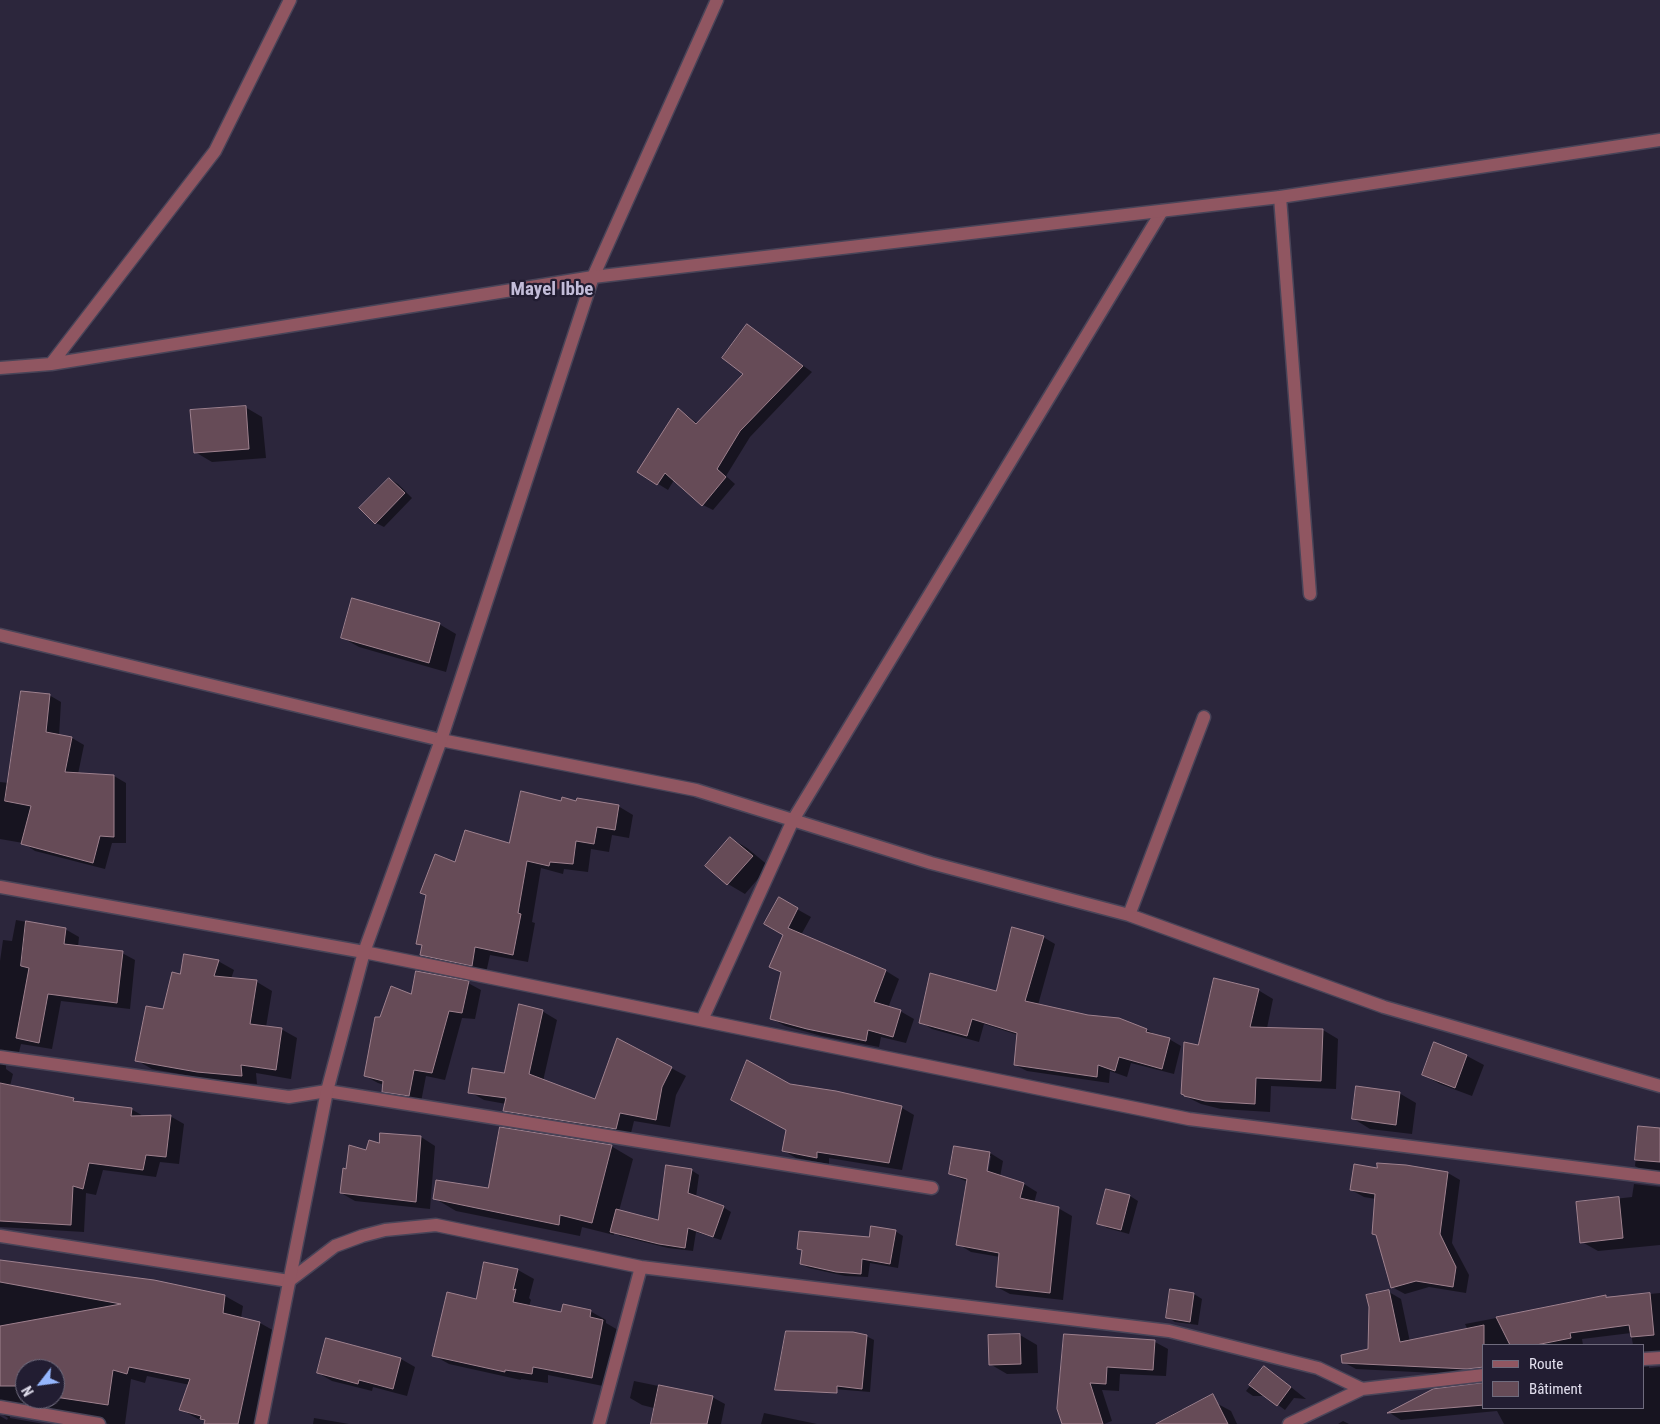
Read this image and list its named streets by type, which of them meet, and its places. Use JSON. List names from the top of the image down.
{
  "districts": ["Mayel Ibbe"],
  "legend": ["Route", "Bâtiment"],
  "north": "bottom left"
}
